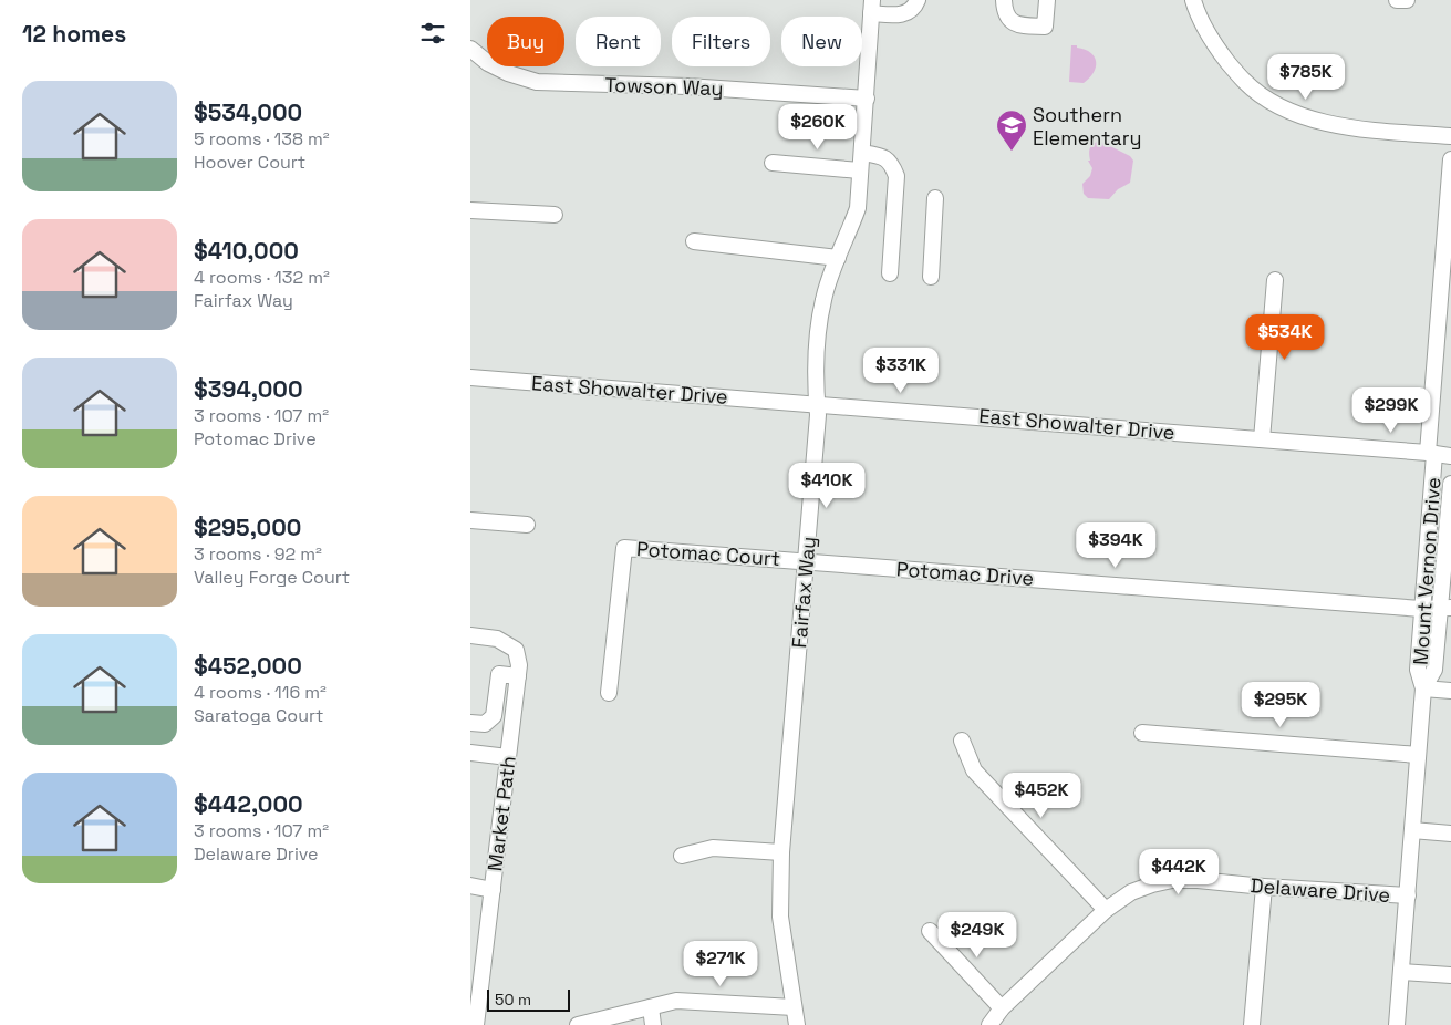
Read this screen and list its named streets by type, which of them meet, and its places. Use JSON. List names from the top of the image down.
{
  "streets": {
    "street": [
      "Towson Way",
      "East Showalter Drive",
      "Potomac Court",
      "Mount Vernon Drive",
      "Potomac Drive",
      "Fairfax Way",
      "Market Path",
      "Delaware Drive"
    ]
  },
  "crossings": [
    ["Towson Way", "Fairfax Way"],
    ["East Showalter Drive", "Mount Vernon Drive"],
    ["East Showalter Drive", "Fairfax Way"],
    ["Potomac Court", "Potomac Drive"],
    ["Potomac Court", "Fairfax Way"],
    ["Mount Vernon Drive", "Potomac Drive"],
    ["Mount Vernon Drive", "Delaware Drive"],
    ["Potomac Drive", "Fairfax Way"]
  ],
  "places": {
    "school or university": ["Southern Elementary"]
  },
  "scale_bar": "50 m",
  "page": {
    "heading": "12 homes",
    "chip": [
      "Buy",
      "Rent",
      "Filters",
      "New"
    ],
    "price": [
      "$785K",
      "$260K",
      "$534K",
      "$331K",
      "$299K",
      "$410K",
      "$394K",
      "$295K",
      "$452K",
      "$442K",
      "$249K",
      "$271K"
    ],
    "list": [
      {
        "name": "$534,000",
        "note": "5 rooms · 138 m² · Hoover Court"
      },
      {
        "name": "$410,000",
        "note": "4 rooms · 132 m² · Fairfax Way"
      },
      {
        "name": "$394,000",
        "note": "3 rooms · 107 m² · Potomac Drive"
      },
      {
        "name": "$295,000",
        "note": "3 rooms · 92 m² · Valley Forge Court"
      },
      {
        "name": "$452,000",
        "note": "4 rooms · 116 m² · Saratoga Court"
      },
      {
        "name": "$442,000",
        "note": "3 rooms · 107 m² · Delaware Drive"
      }
    ],
    "scale": "50 m"
  }
}
